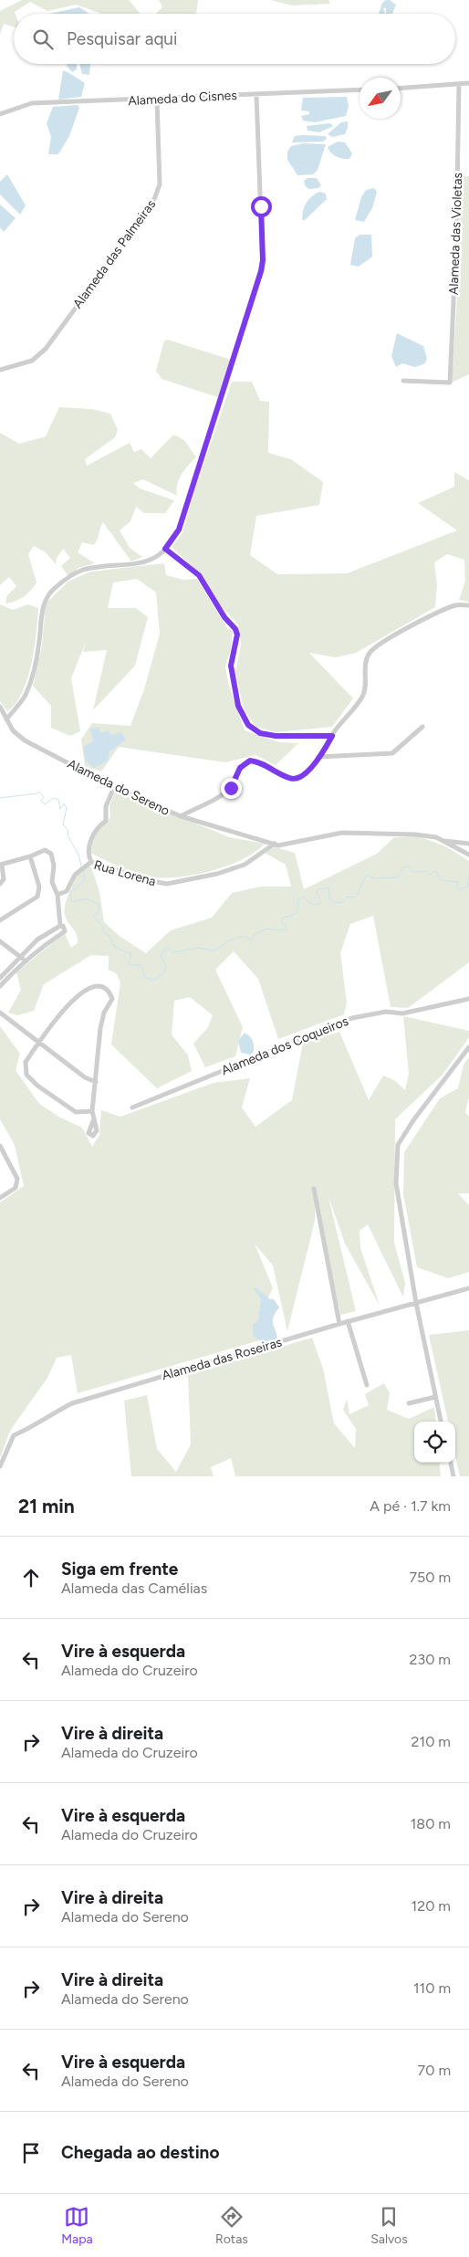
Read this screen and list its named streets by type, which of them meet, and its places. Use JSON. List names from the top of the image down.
{
  "streets": {
    "street": [
      "Alameda do Cisnes",
      "Alameda das Violetas",
      "Alameda das Palmeiras",
      "Alameda do Sereno",
      "Rua Lorena",
      "Alameda dos Coqueiros",
      "Alameda das Roseiras"
    ]
  },
  "crossings": [
    ["Alameda do Cisnes", "Alameda das Palmeiras"]
  ],
  "north": "bottom left",
  "page": {
    "search": "Pesquisar aqui",
    "heading": ["21 min", "A pé · 1.7 km"],
    "list": [
      ["Siga em frente", "Alameda das Camélias", "750 m"],
      ["Vire à esquerda", "Alameda do Cruzeiro", "230 m"],
      ["Vire à direita", "Alameda do Cruzeiro", "210 m"],
      ["Vire à esquerda", "Alameda do Cruzeiro", "180 m"],
      ["Vire à direita", "Alameda do Sereno", "120 m"],
      ["Vire à direita", "Alameda do Sereno", "110 m"],
      ["Vire à esquerda", "Alameda do Sereno", "70 m"],
      "Chegada ao destino"
    ],
    "nav": ["Mapa", "Rotas", "Salvos"]
  }
}
